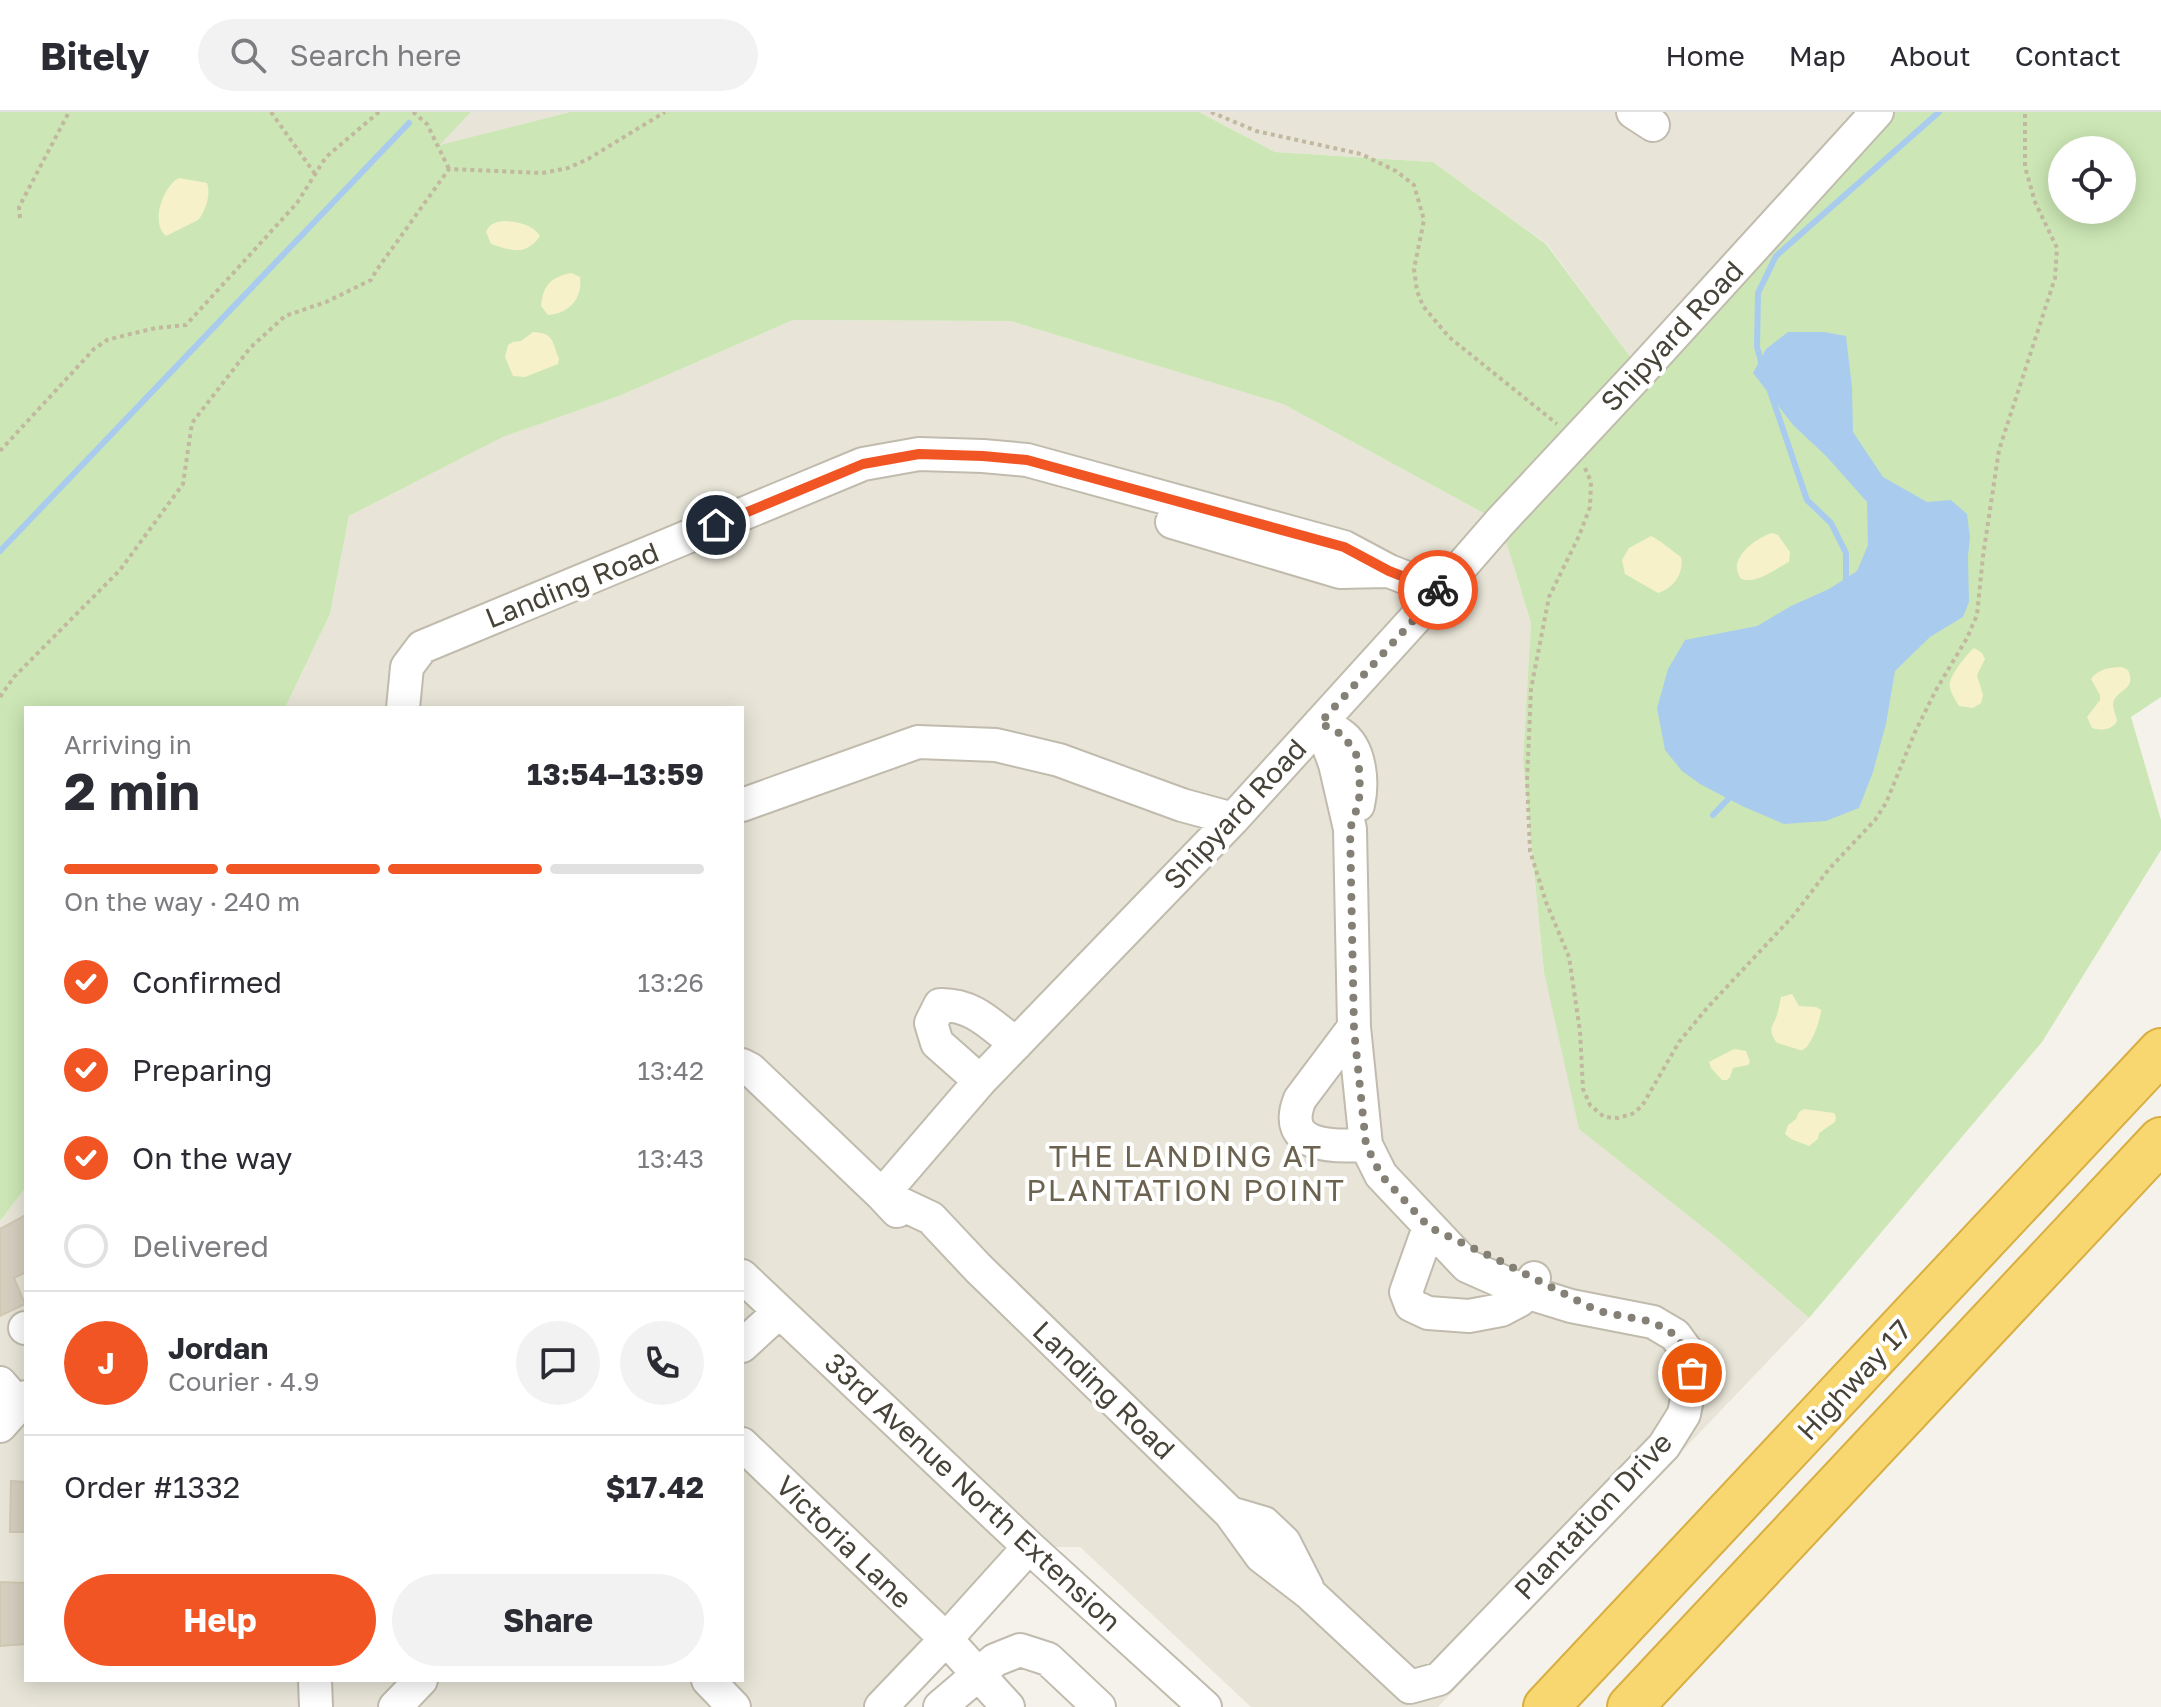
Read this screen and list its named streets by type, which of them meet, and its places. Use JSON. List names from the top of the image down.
{
  "streets": {
    "highway": ["Highway 17"],
    "street": [
      "Shipyard Road",
      "Landing Road",
      "33rd Avenue North Extension",
      "Plantation Drive",
      "Victoria Lane"
    ]
  },
  "crossings": [
    ["Shipyard Road", "Landing Road"],
    ["Shipyard Road", "Plantation Drive"],
    ["Landing Road", "Plantation Drive"]
  ],
  "districts": ["THE LANDING AT PLANTATION POINT"],
  "page": {
    "header": "Bitely",
    "search": "Search here",
    "nav": [
      "Home",
      "Map",
      "About",
      "Contact"
    ],
    "heading": ["2 min", "Arriving in", "13:54–13:59"],
    "panel": [
      "Jordan",
      "Courier · 4.9",
      "Order #1332",
      "$17.42"
    ],
    "bar": "On the way · 240 m",
    "list": [
      ["Confirmed", "13:26"],
      ["Preparing", "13:42"],
      ["On the way", "13:43"],
      "Delivered"
    ],
    "round": "J",
    "buttons": ["Help", "Share"]
  }
}
